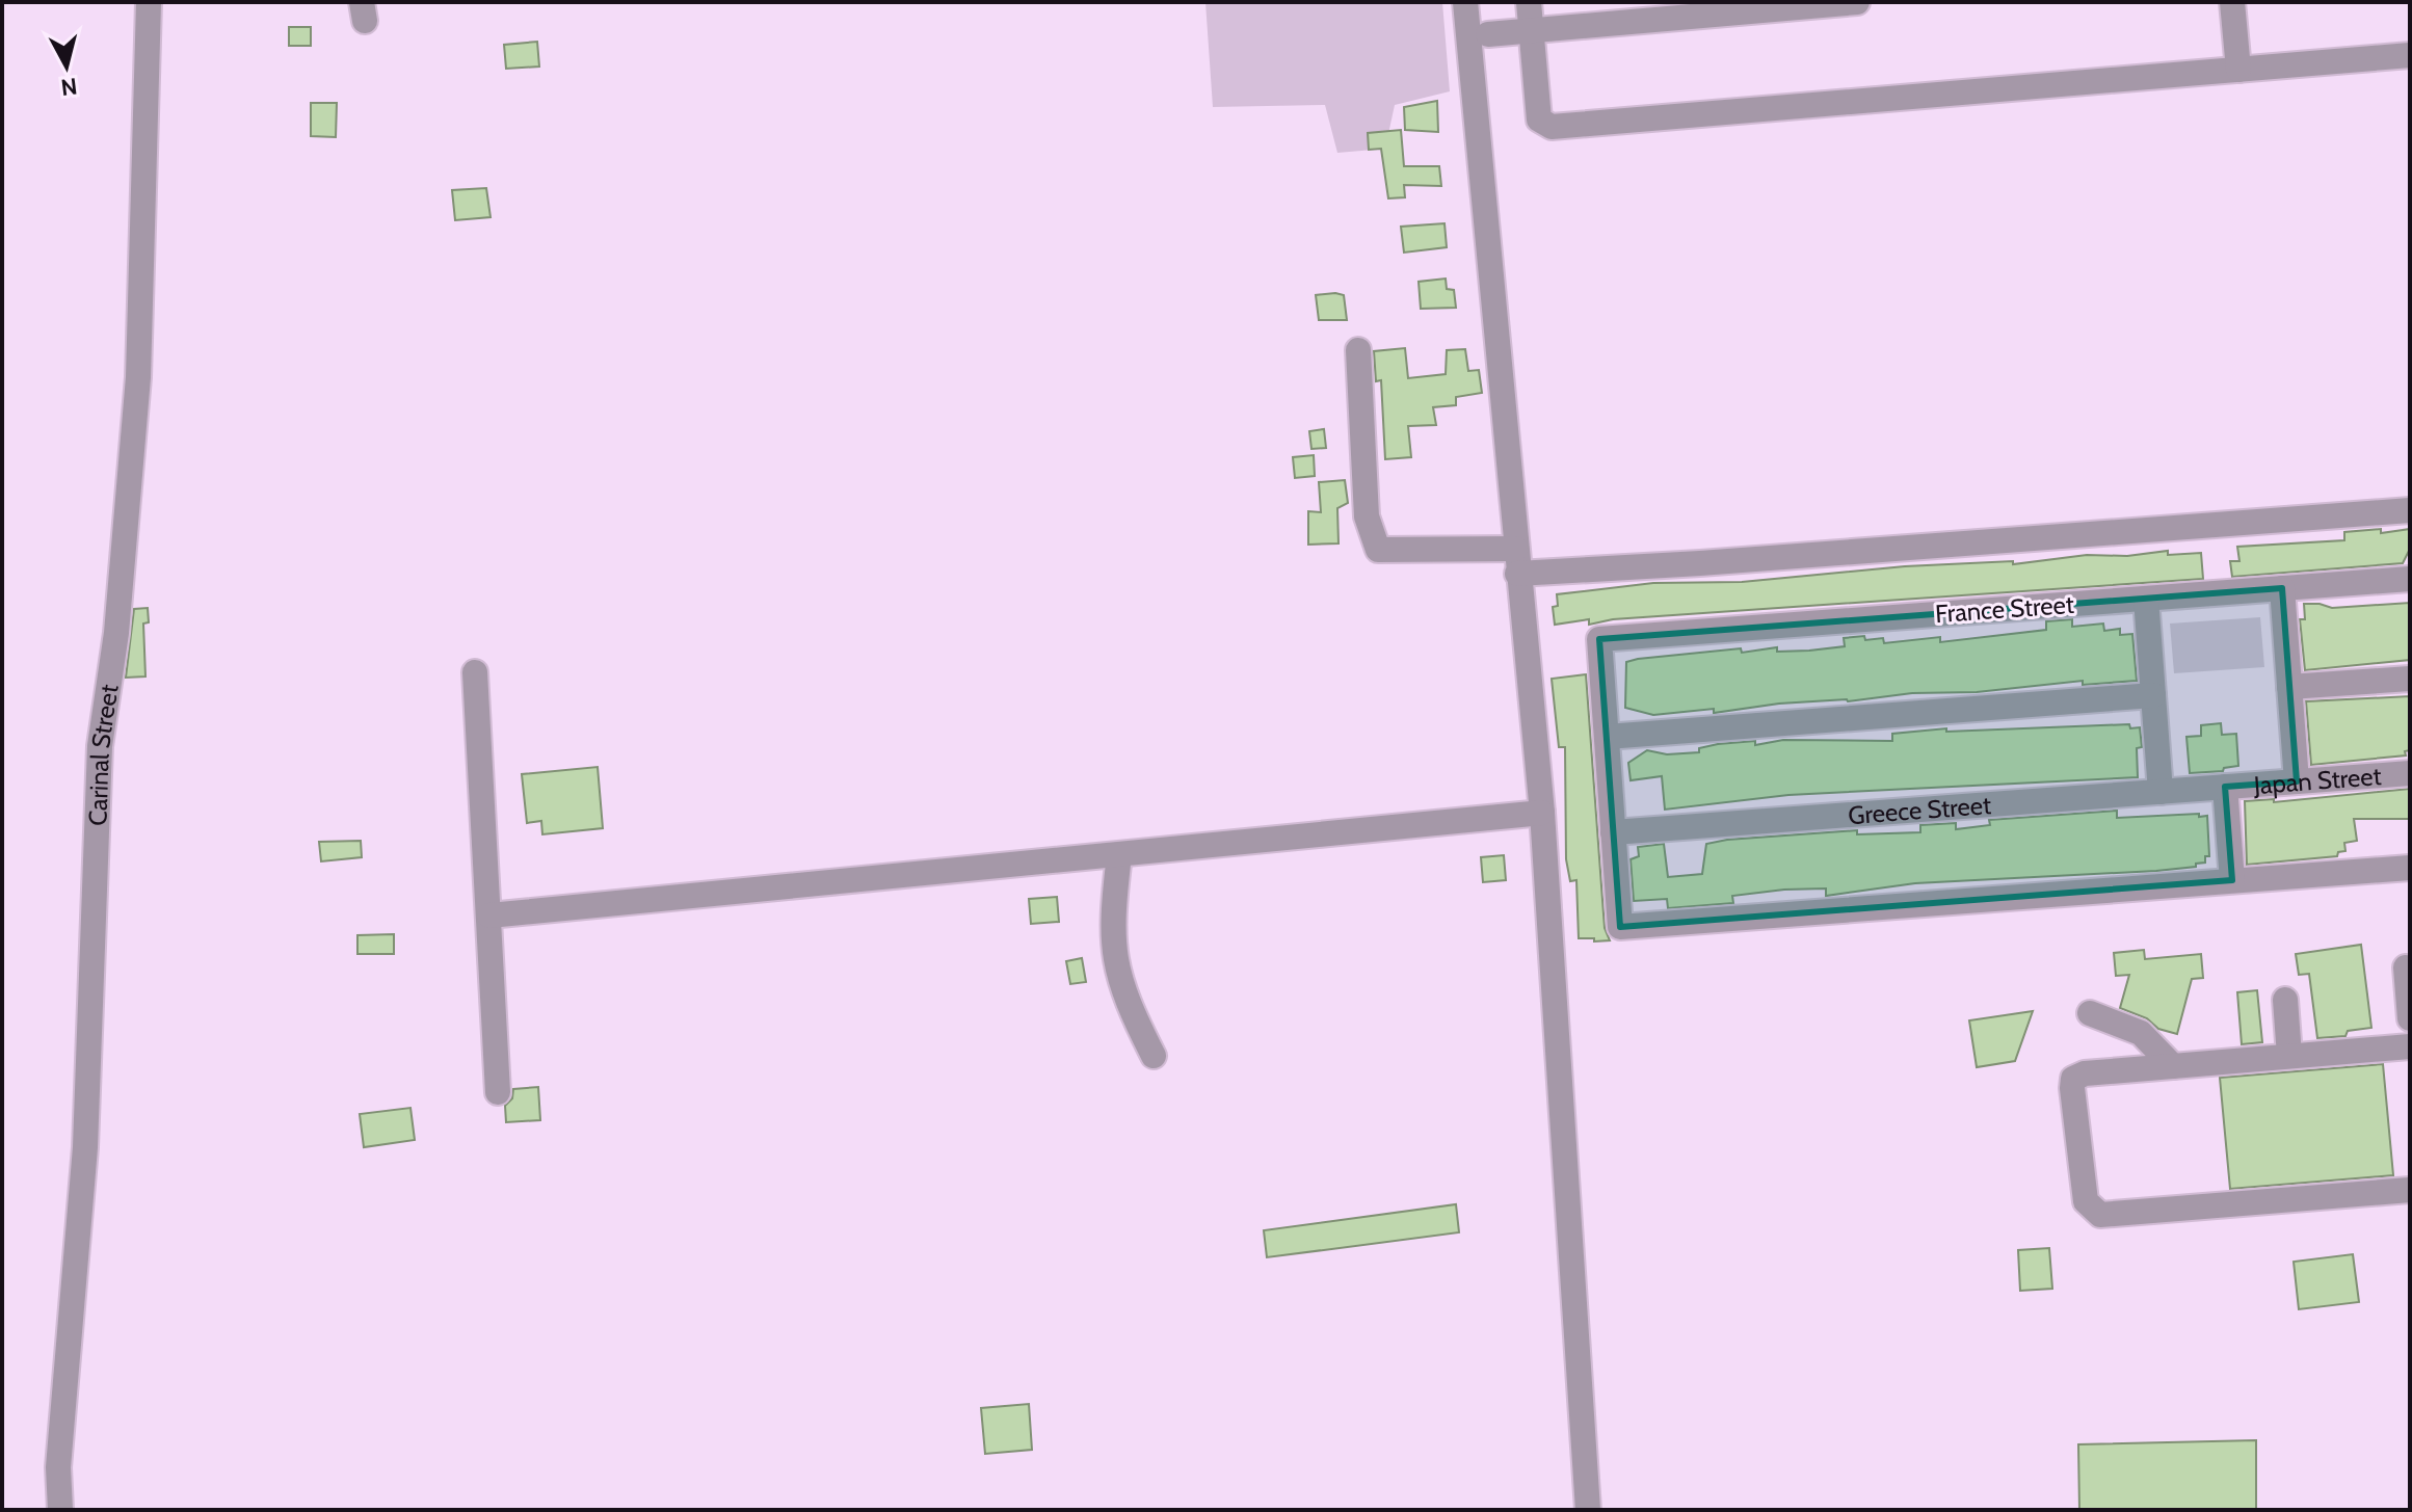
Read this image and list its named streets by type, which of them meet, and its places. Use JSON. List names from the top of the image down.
{
  "streets": {
    "street": [
      "France Street",
      "Carinal Street",
      "Japan Street",
      "Greece Street"
    ]
  },
  "crossings": [
    ["Japan Street", "Greece Street"]
  ],
  "north": "bottom"
}
